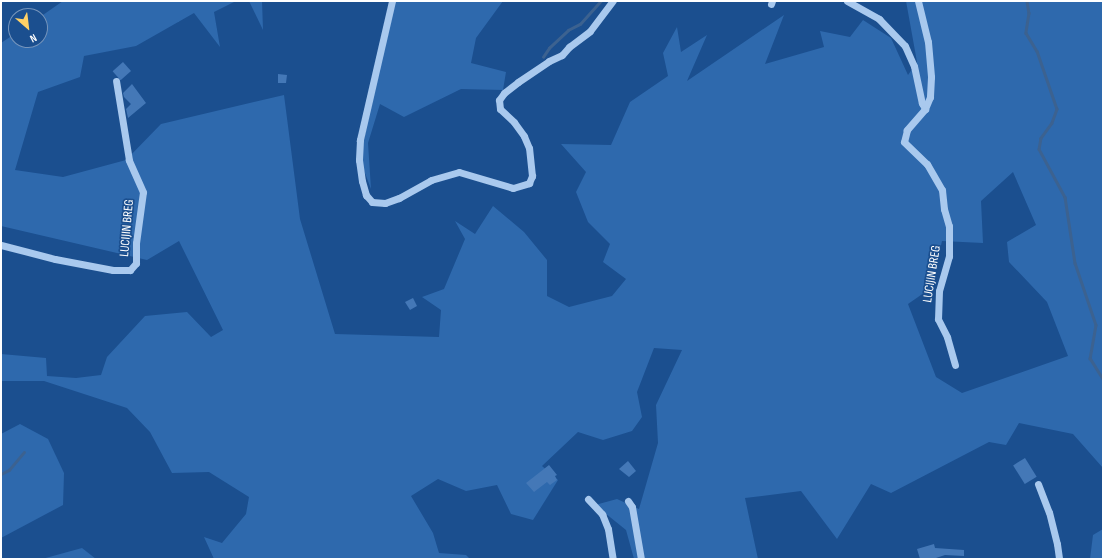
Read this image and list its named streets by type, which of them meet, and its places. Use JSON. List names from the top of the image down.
{
  "streets": {
    "street": ["LUCIJIN BREG"]
  },
  "north": "bottom right"
}
